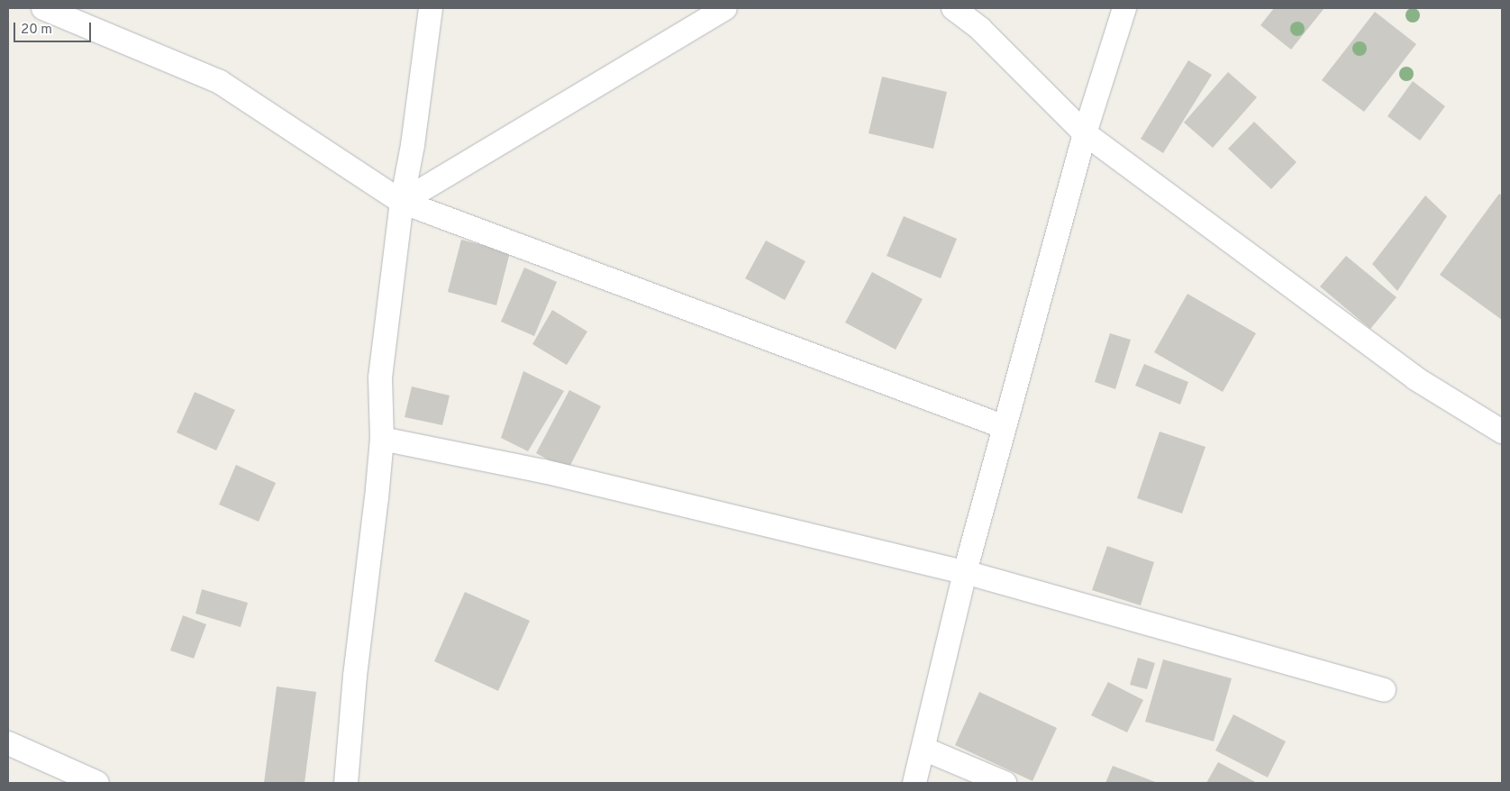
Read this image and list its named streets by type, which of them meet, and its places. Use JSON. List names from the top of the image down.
{
  "scale_bar": "20 m"
}
